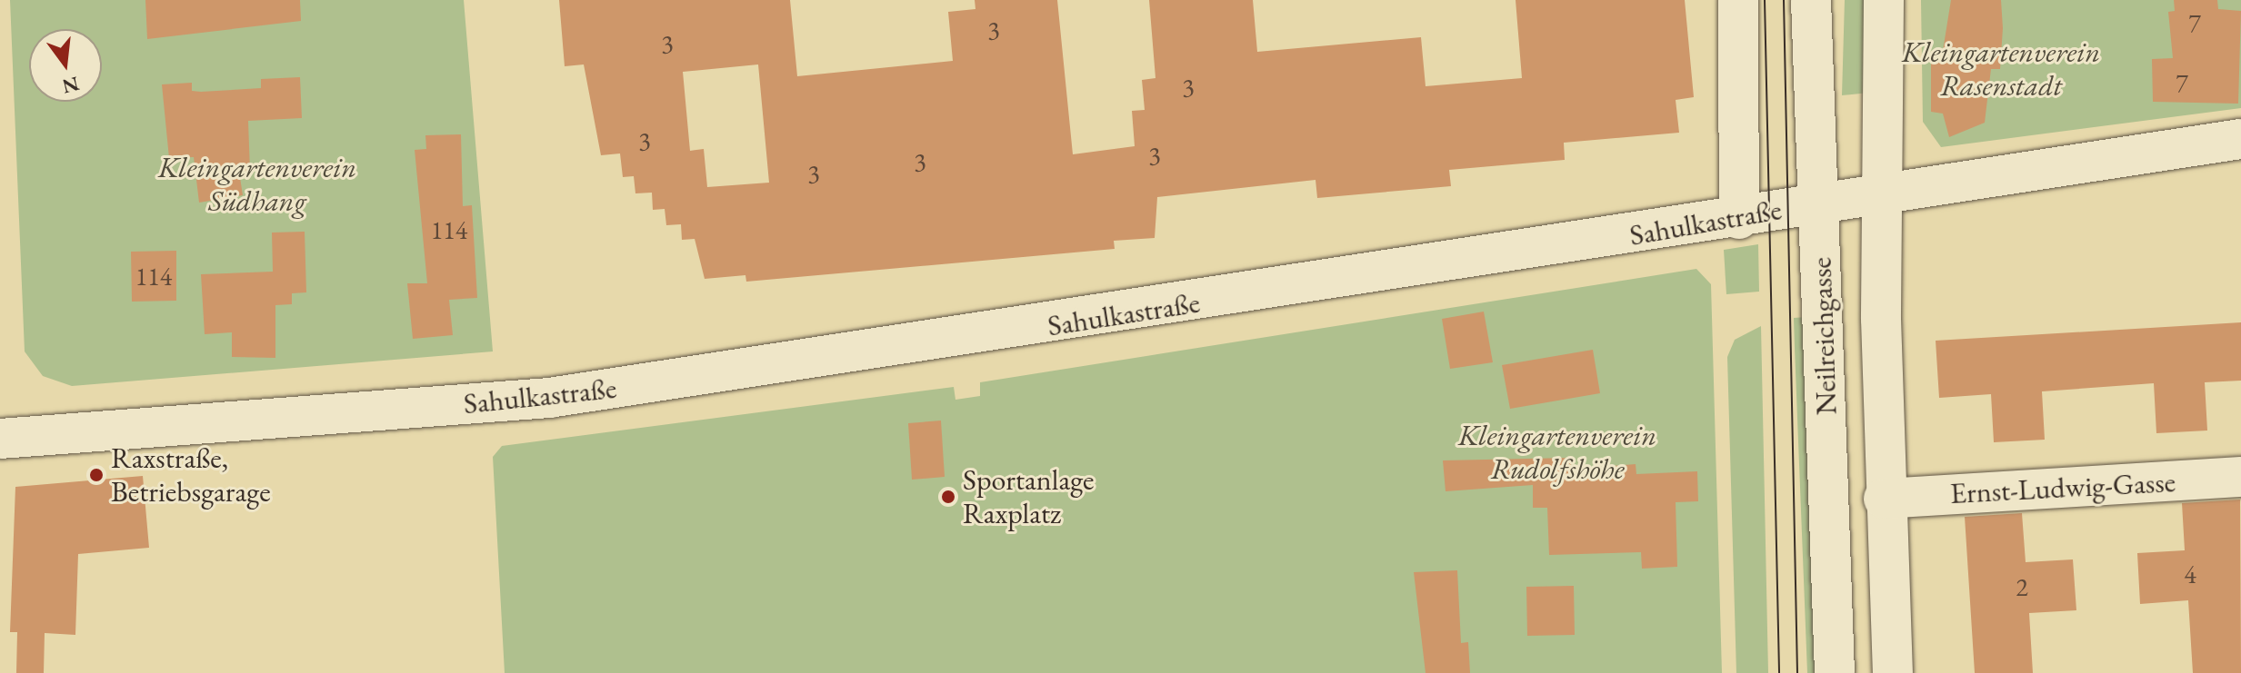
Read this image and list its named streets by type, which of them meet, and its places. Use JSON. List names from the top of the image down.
{
  "streets": {
    "street": ["Sahulkastraße", "Neilreichgasse", "Ernst-Ludwig-Gasse"]
  },
  "crossings": [
    ["Sahulkastraße", "Neilreichgasse"],
    ["Neilreichgasse", "Ernst-Ludwig-Gasse"]
  ],
  "parks": ["Kleingartenverein Rasenstadt", "Kleingartenverein Südhang", "Kleingartenverein Rudolfshöhe"],
  "places": ["Raxstraße, Betriebsgarage", "Sportanlage Raxplatz"],
  "house_numbers": [
    "7",
    "3",
    "3",
    "7",
    "3",
    "3",
    "3",
    "3",
    "3",
    "114",
    "114",
    "4",
    "2"
  ],
  "north": "bottom"
}
